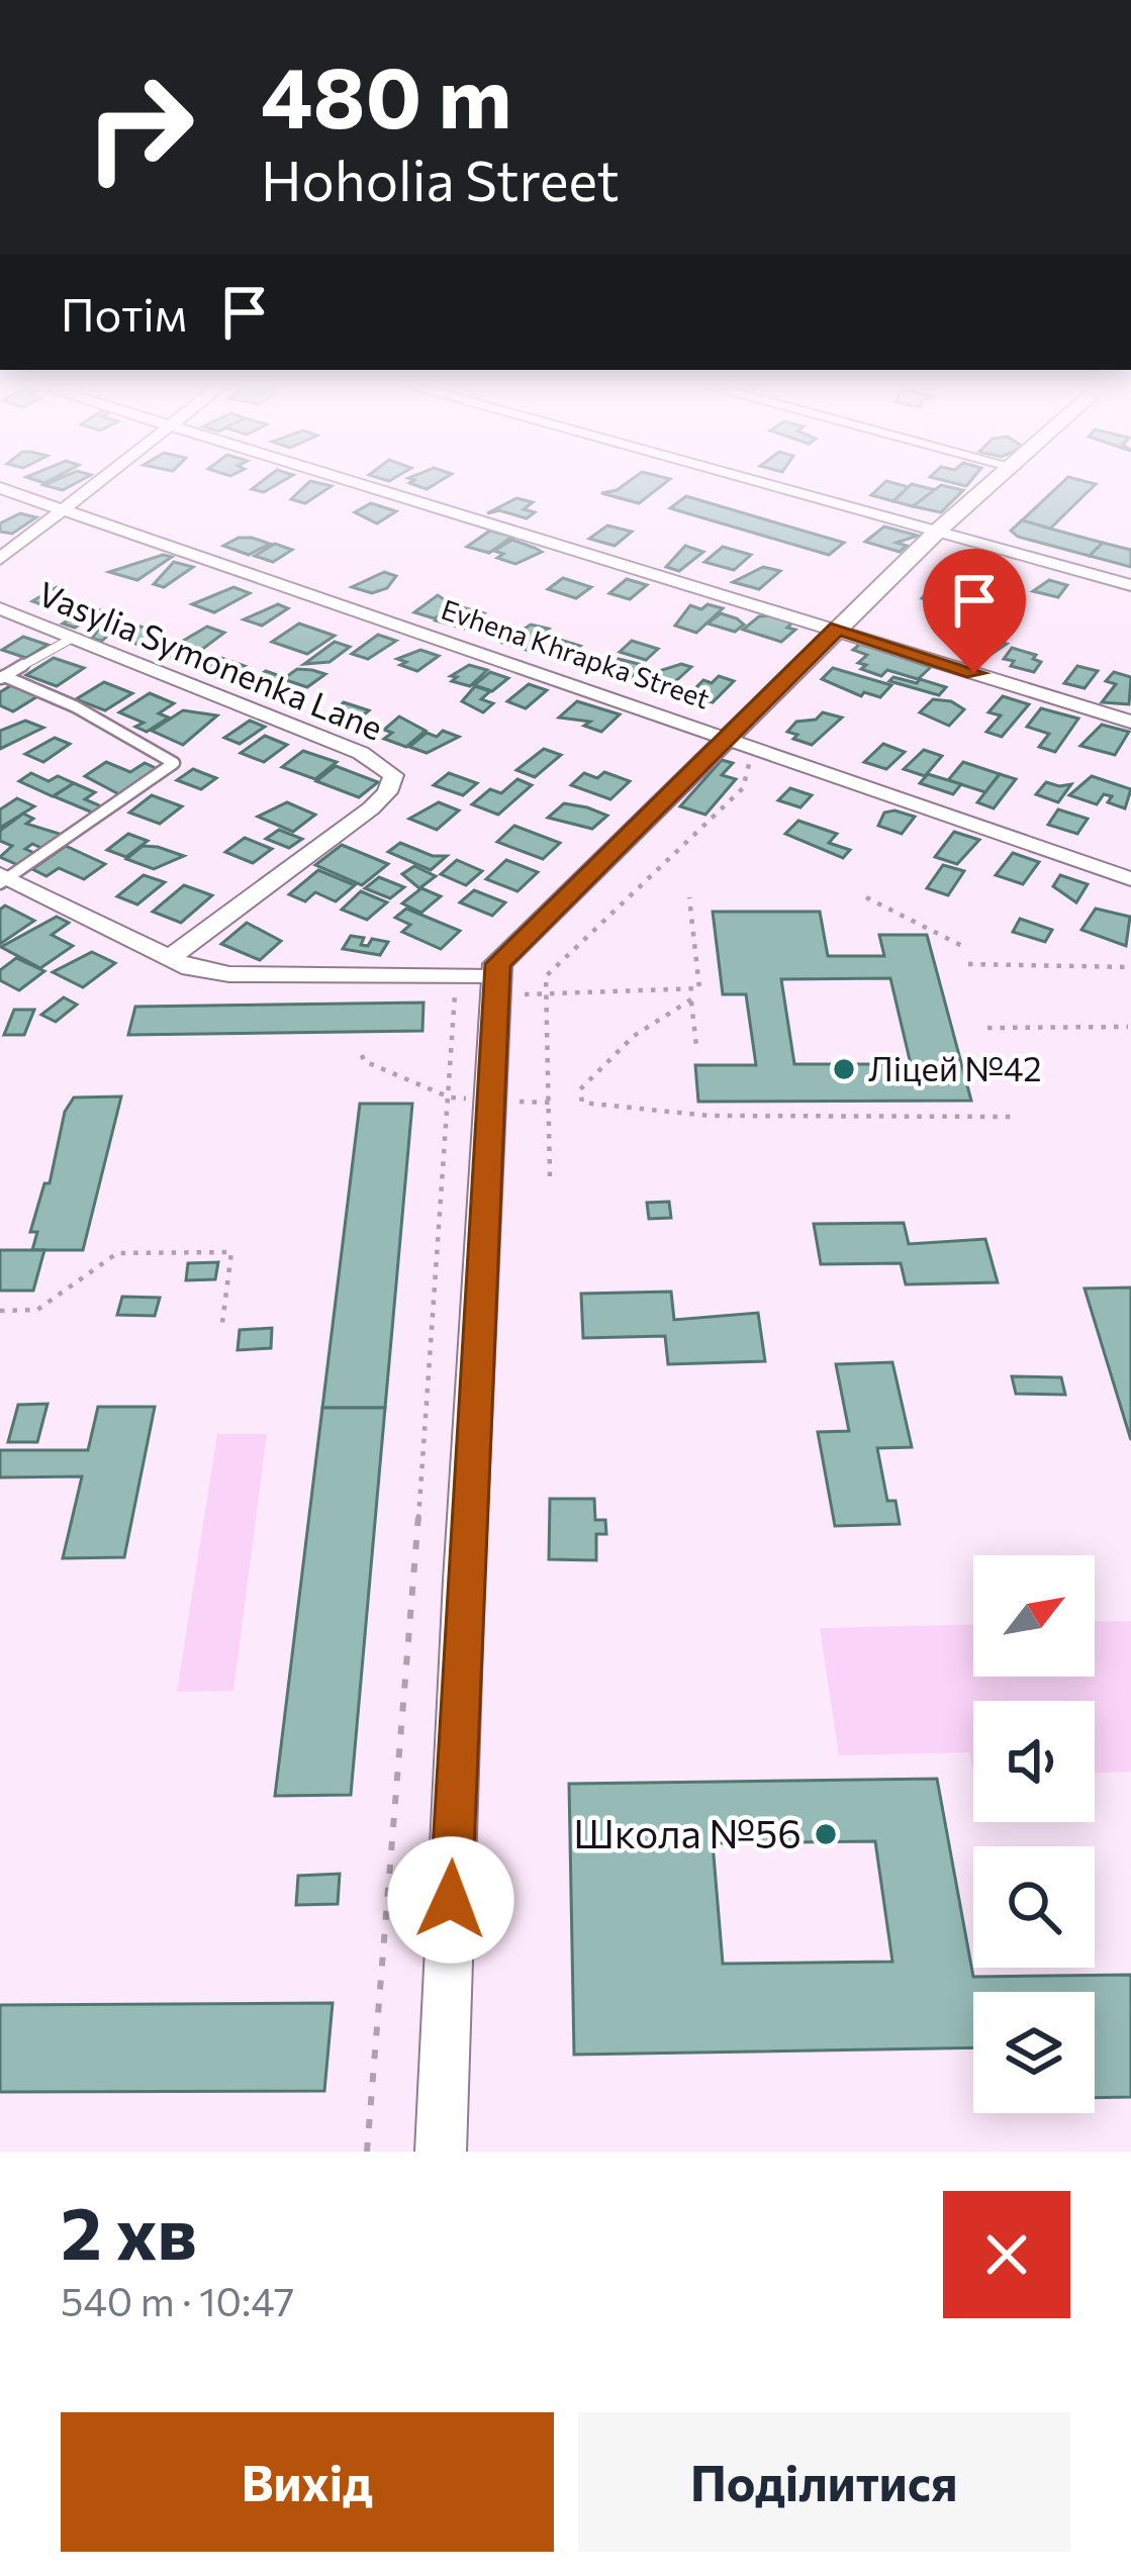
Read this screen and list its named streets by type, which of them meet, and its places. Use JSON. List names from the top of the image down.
{
  "streets": {
    "street": ["Evhena Khrapka Street", "Vasylia Symonenka Lane"]
  },
  "places": ["Ліцей №42", "Школа №56"],
  "north": "top right",
  "page": {
    "turn": ["480 m", "Hoholia Street"],
    "then": "Потім",
    "heading": ["2 хв", "540 m · 10:47"],
    "buttons": ["Вихід", "Поділитися"]
  }
}
